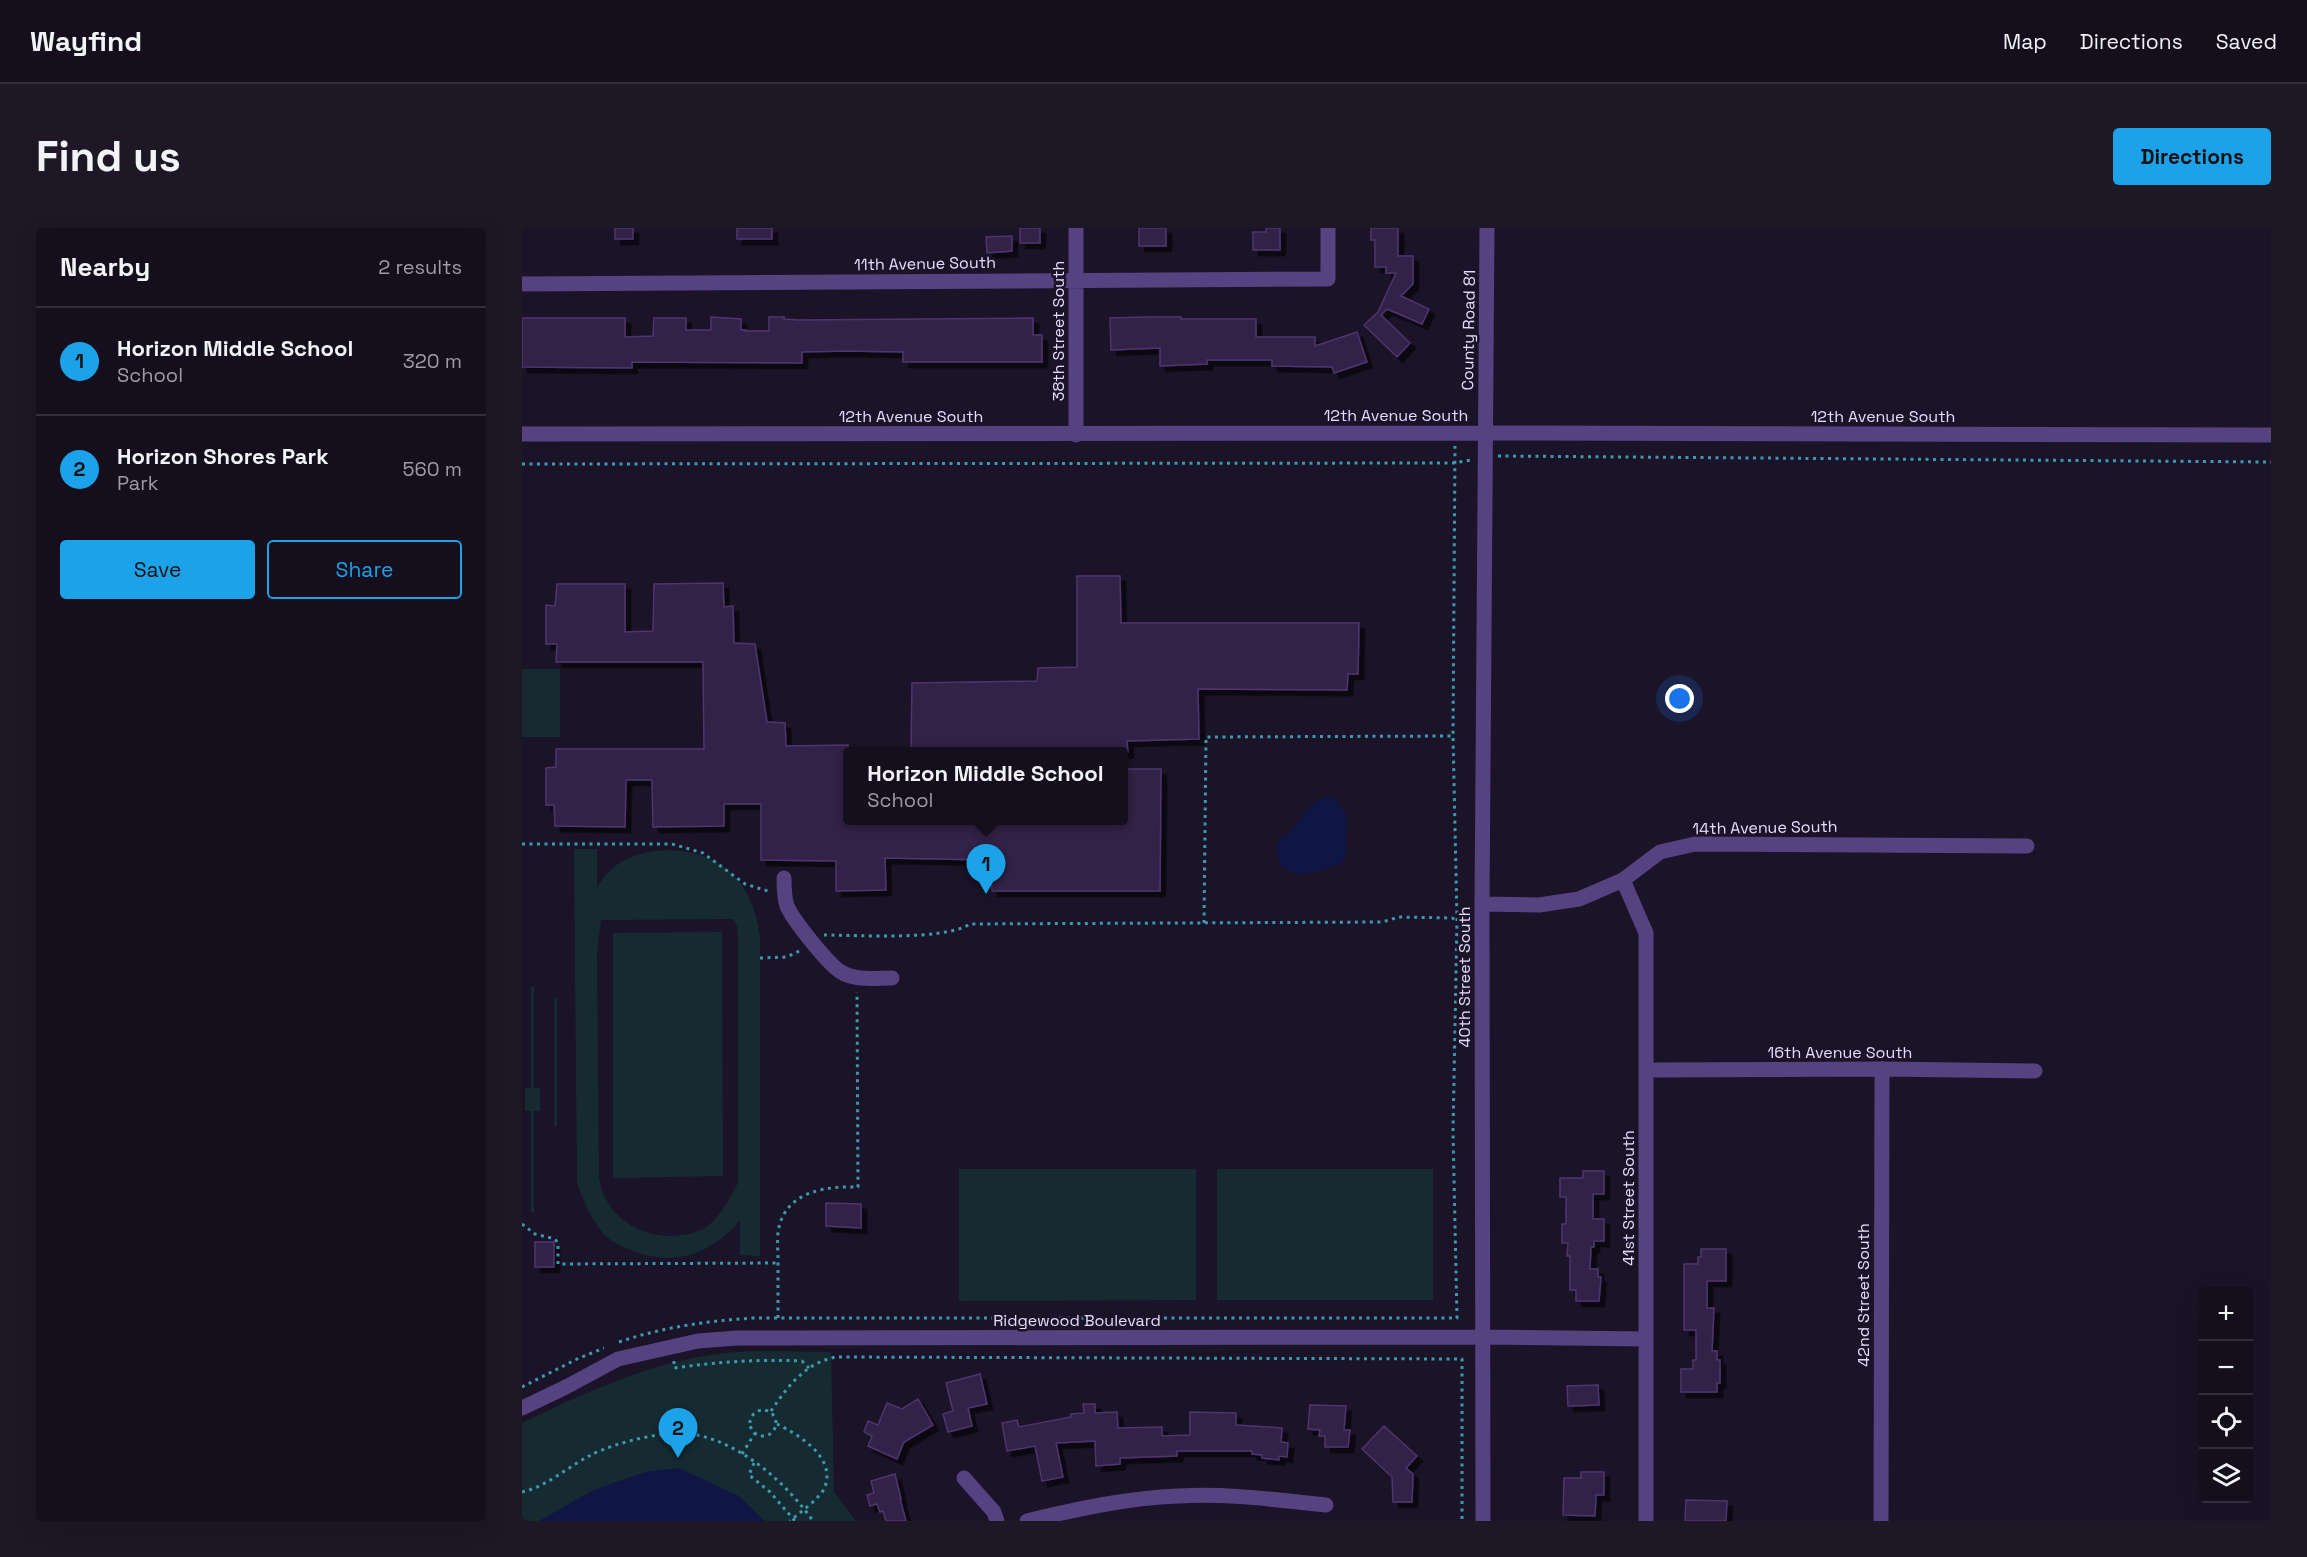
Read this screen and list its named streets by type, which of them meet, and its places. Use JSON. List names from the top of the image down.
{
  "streets": {
    "street": [
      "11th Avenue South",
      "County Road 81",
      "38th Street South",
      "12th Avenue South",
      "14th Avenue South",
      "40th Street South",
      "16th Avenue South",
      "41st Street South",
      "42nd Street South",
      "Ridgewood Boulevard"
    ]
  },
  "crossings": [
    ["11th Avenue South", "38th Street South"],
    ["County Road 81", "12th Avenue South"],
    ["County Road 81", "40th Street South"],
    ["38th Street South", "12th Avenue South"],
    ["12th Avenue South", "40th Street South"],
    ["14th Avenue South", "40th Street South"],
    ["14th Avenue South", "41st Street South"],
    ["40th Street South", "Ridgewood Boulevard"],
    ["16th Avenue South", "41st Street South"],
    ["16th Avenue South", "42nd Street South"],
    ["41st Street South", "Ridgewood Boulevard"]
  ],
  "page": {
    "header": "Wayfind",
    "nav": ["Map", "Directions", "Saved"],
    "buttons": [
      "Directions",
      ["Save", "Share"]
    ],
    "title": "Find us",
    "heading": ["Nearby", "2 results"],
    "list": [
      {
        "mark": "1",
        "name": "Horizon Middle School",
        "note": "School",
        "value": "320 m"
      },
      {
        "mark": "2",
        "name": "Horizon Shores Park",
        "note": "Park",
        "value": "560 m"
      }
    ],
    "popup": ["Horizon Middle School", "School"],
    "pins": ["1", "2"],
    "map_buttons": ["+", "−"]
  }
}
